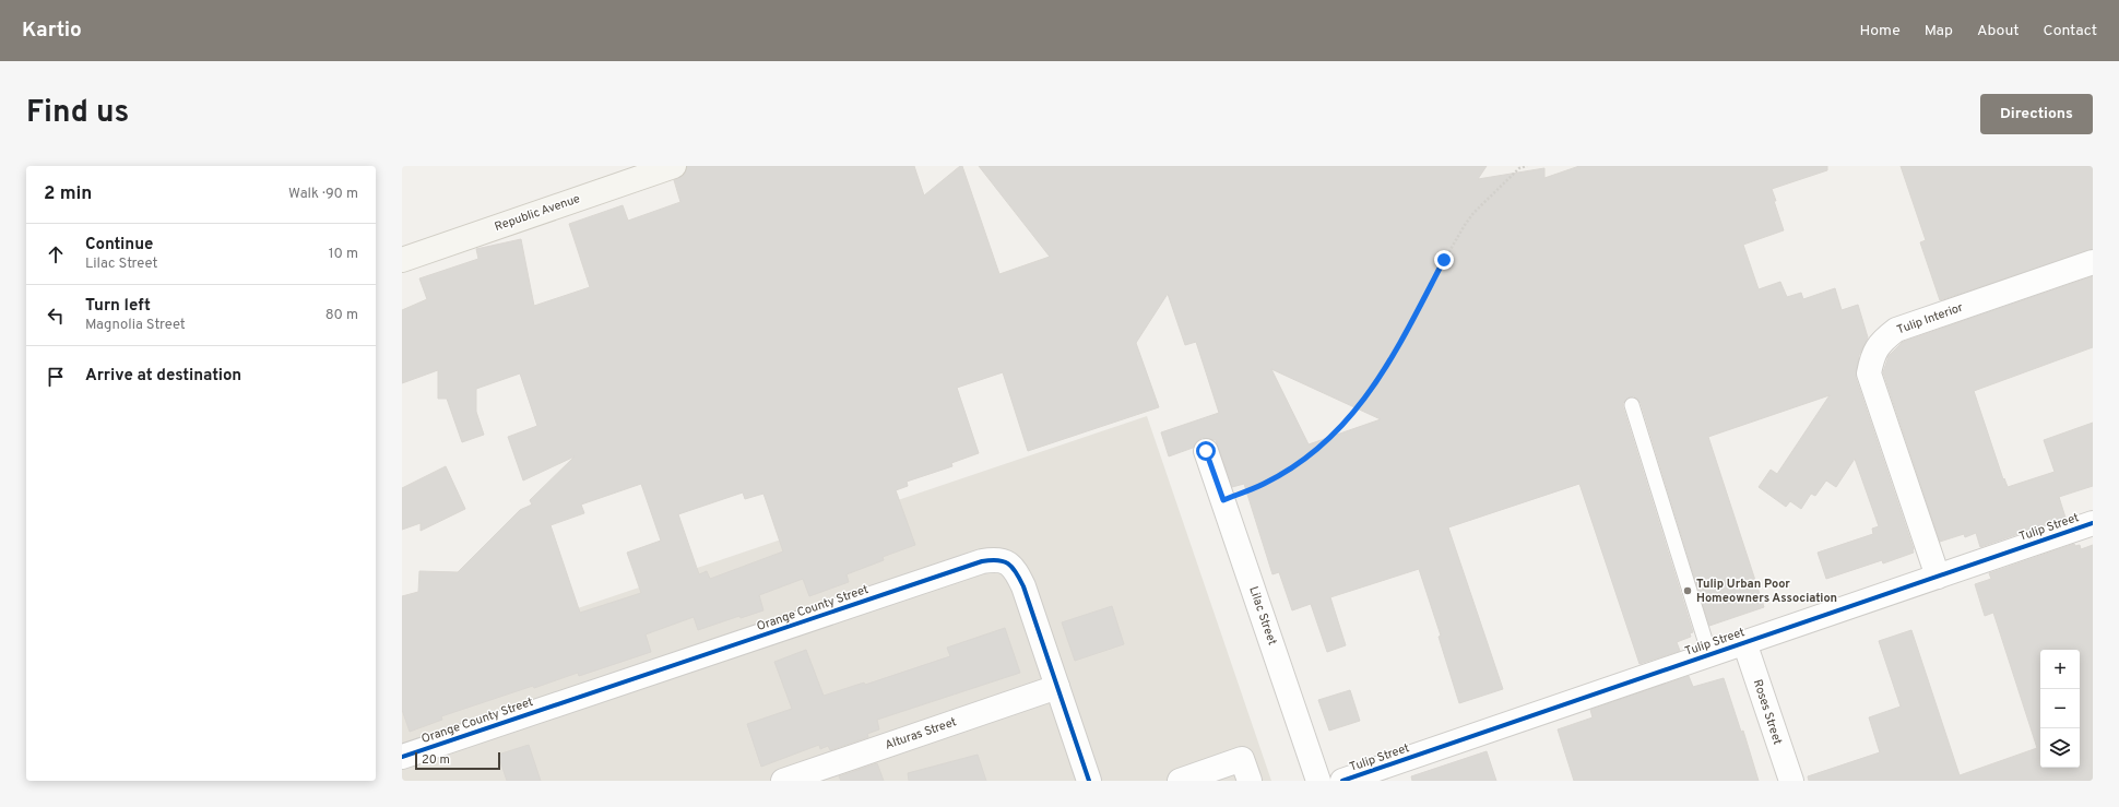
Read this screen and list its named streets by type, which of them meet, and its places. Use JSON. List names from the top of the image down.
{
  "streets": {
    "main road": ["Republic Avenue"],
    "street": [
      "Tulip Interior",
      "Tulip Street",
      "Orange County Street",
      "Lilac Street",
      "Roses Street",
      "Alturas Street"
    ]
  },
  "crossings": [
    ["Tulip Interior", "Tulip Street"],
    ["Tulip Street", "Roses Street"],
    ["Orange County Street", "Alturas Street"]
  ],
  "places": ["Tulip Urban Poor Homeowners Association"],
  "scale_bar": "20 m",
  "page": {
    "header": "Kartio",
    "nav": [
      "Home",
      "Map",
      "About",
      "Contact"
    ],
    "title": "Find us",
    "buttons": "Directions",
    "heading": ["2 min", "Walk · 90 m"],
    "list": [
      ["Continue", "Lilac Street", "10 m"],
      ["Turn left", "Magnolia Street", "80 m"],
      "Arrive at destination"
    ],
    "map_buttons": ["+", "−"],
    "scale": "20 m"
  }
}
